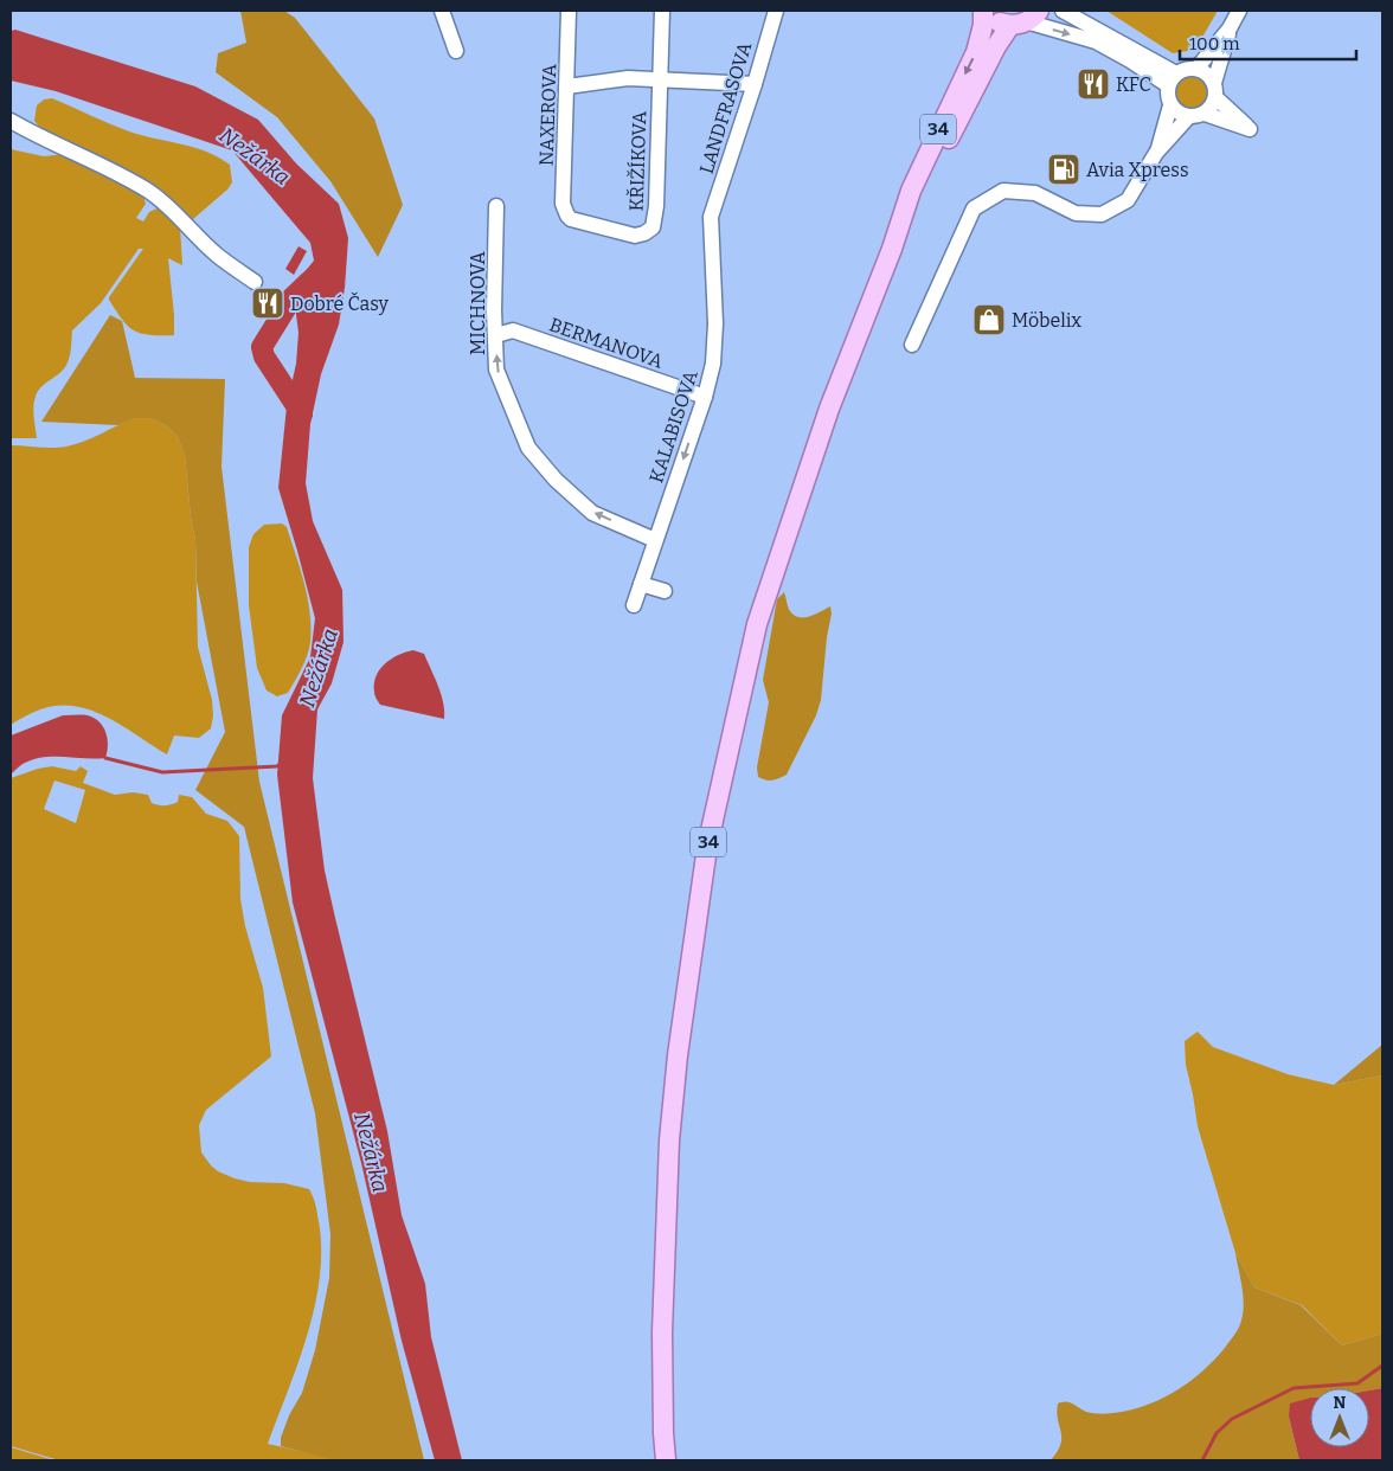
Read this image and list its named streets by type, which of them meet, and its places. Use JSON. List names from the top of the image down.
{
  "streets": {
    "main road": ["34"],
    "street": [
      "LANDFRASOVA",
      "NAXEROVA",
      "KŘIŽÍKOVA",
      "MICHNOVA",
      "BERMANOVA",
      "KALABISOVA"
    ]
  },
  "crossings": [
    ["LANDFRASOVA", "KALABISOVA"],
    ["NAXEROVA", "KŘIŽÍKOVA"],
    ["MICHNOVA", "BERMANOVA"],
    ["MICHNOVA", "KALABISOVA"],
    ["BERMANOVA", "KALABISOVA"]
  ],
  "one_way": ["MICHNOVA", "KALABISOVA"],
  "water": ["Nežárka"],
  "places": {
    "restaurant": ["KFC", "Dobré Časy"],
    "fuel station": ["Avia Xpress"],
    "shop": ["Möbelix"]
  },
  "scale_bar": "100 m",
  "north": "top"
}
